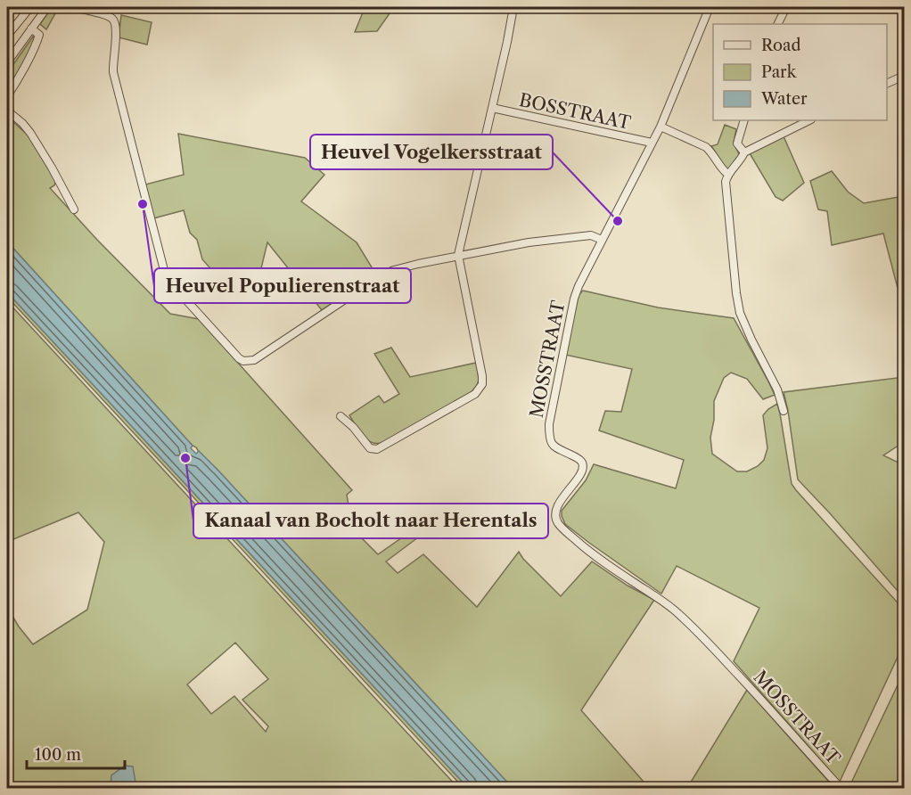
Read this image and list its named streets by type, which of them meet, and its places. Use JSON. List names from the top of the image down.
{
  "streets": {
    "street": ["BOSSTRAAT", "MOSSTRAAT"]
  },
  "crossings": [
    ["BOSSTRAAT", "MOSSTRAAT"]
  ],
  "places": ["Heuvel Populierenstraat", "Heuvel Vogelkersstraat", "Kanaal van Bocholt naar Herentals"],
  "legend": ["Road", "Park", "Water"],
  "scale_bar": "100 m"
}
